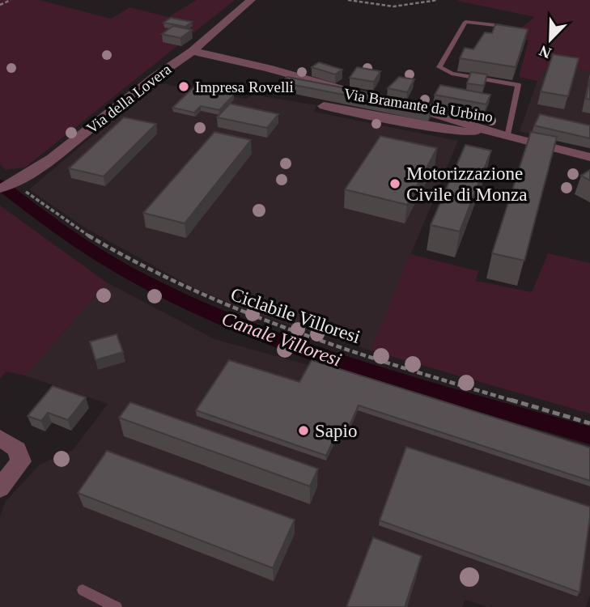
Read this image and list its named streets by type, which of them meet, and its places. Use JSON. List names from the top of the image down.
{
  "streets": {
    "street": ["Via della Lovera", "Via Bramante da Urbino"],
    "path": ["Ciclabile Villoresi"]
  },
  "crossings": [
    ["Via della Lovera", "Via Bramante da Urbino"],
    ["Via della Lovera", "Ciclabile Villoresi"]
  ],
  "water": ["Canale Villoresi"],
  "places": ["Impresa Rovelli", "Motorizzazione Civile di Monza", "Sapio"],
  "north": "bottom left"
}
